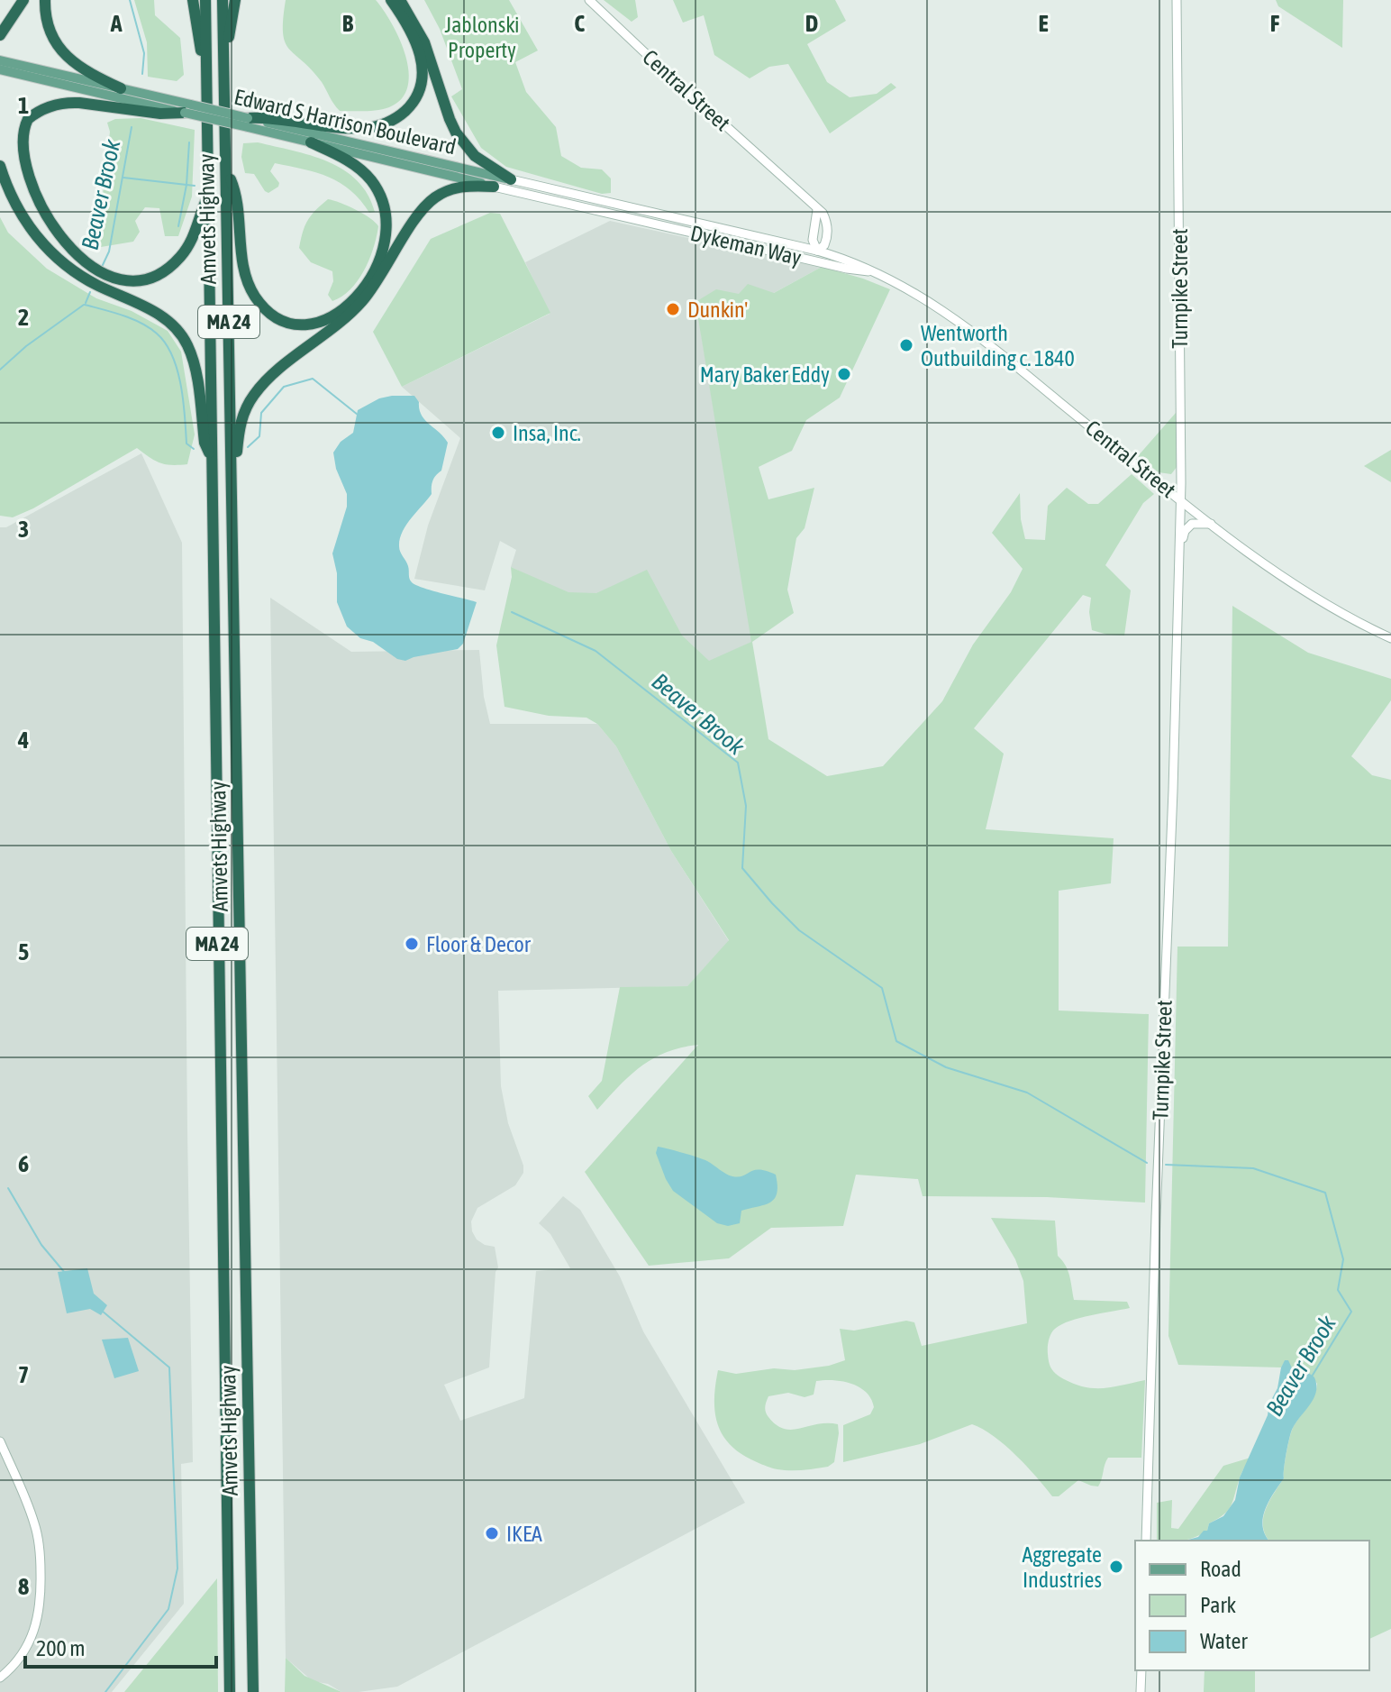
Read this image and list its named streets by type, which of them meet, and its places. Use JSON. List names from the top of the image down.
{
  "streets": {
    "highway": ["Amvets Highway", "MA 24"],
    "main road": ["Edward S Harrison Boulevard"],
    "street": ["Central Street", "Dykeman Way", "Turnpike Street"]
  },
  "crossings": [
    ["Central Street", "Dykeman Way"],
    ["Central Street", "Turnpike Street"],
    ["Edward S Harrison Boulevard", "Dykeman Way"]
  ],
  "water": ["Beaver Brook"],
  "parks": ["Jablonski Property"],
  "places": [
    "Dunkin'",
    "Wentworth Outbuilding c. 1840",
    "Mary Baker Eddy",
    "Insa, Inc.",
    "Floor & Decor",
    "IKEA",
    "Aggregate Industries"
  ],
  "legend": ["Road", "Park", "Water"],
  "scale_bar": "200 m",
  "grid": {
    "columns": [
      "A",
      "B",
      "C",
      "D",
      "E",
      "F"
    ],
    "rows": [
      "1",
      "2",
      "3",
      "4",
      "5",
      "6",
      "7",
      "8"
    ]
  }
}
